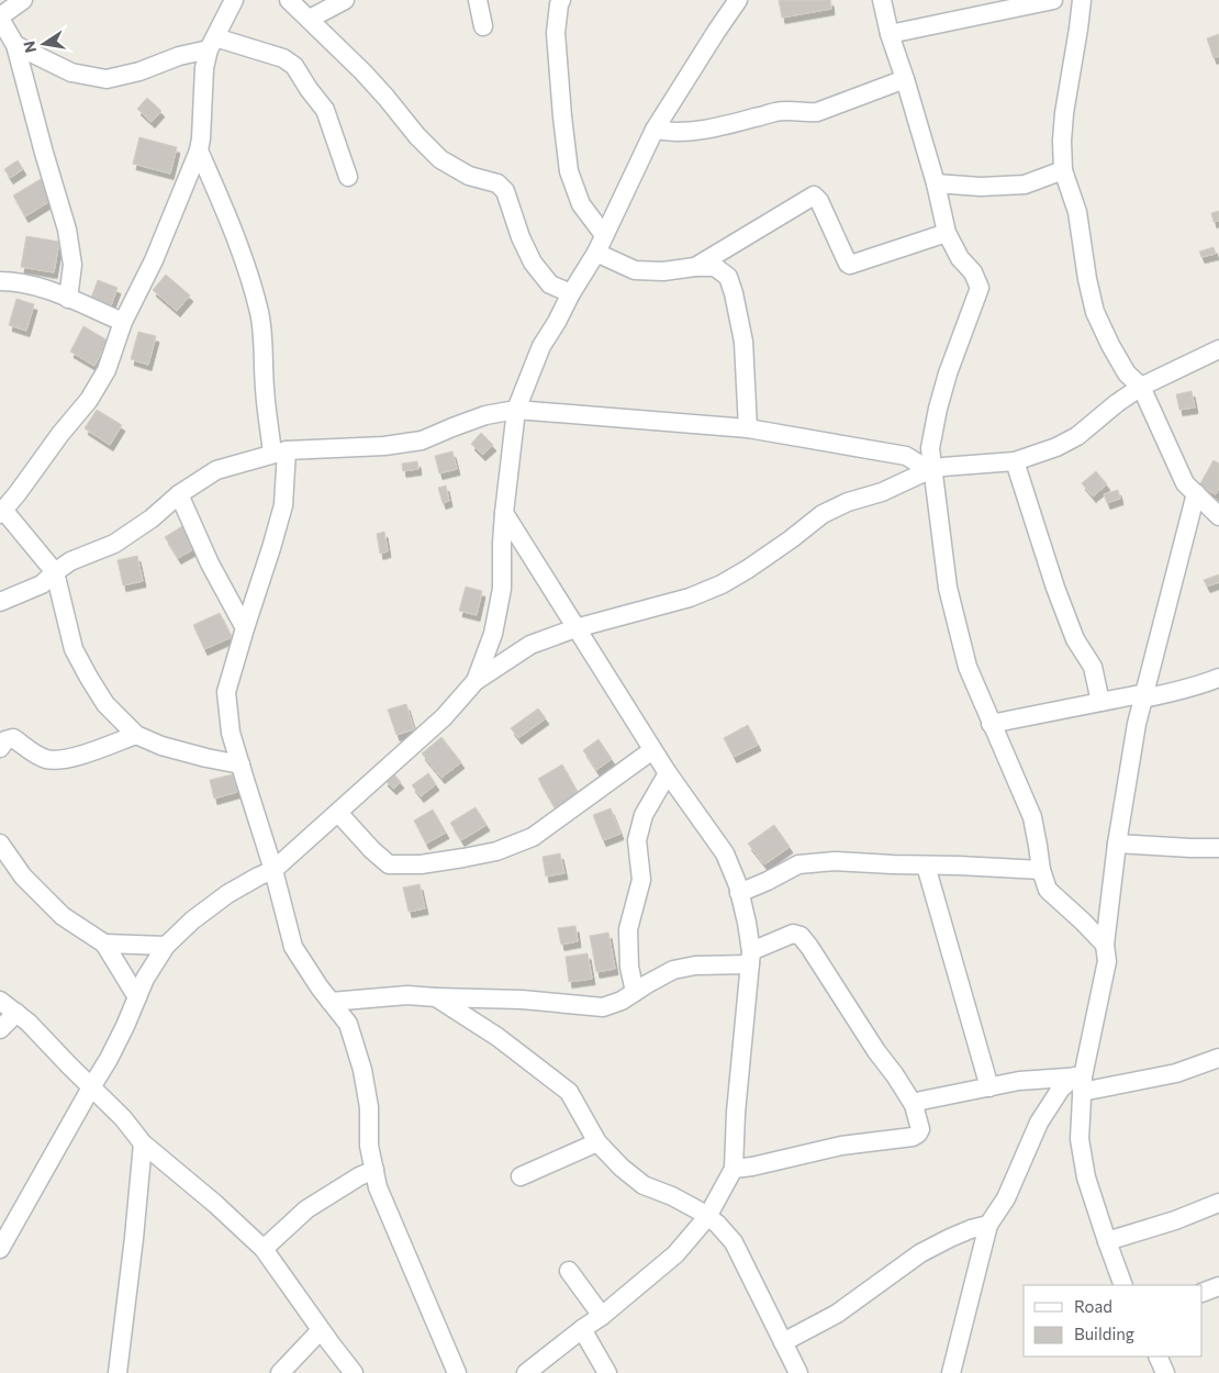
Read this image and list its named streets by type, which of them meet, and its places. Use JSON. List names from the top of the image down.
{
  "legend": ["Road", "Building"],
  "north": "left"
}
